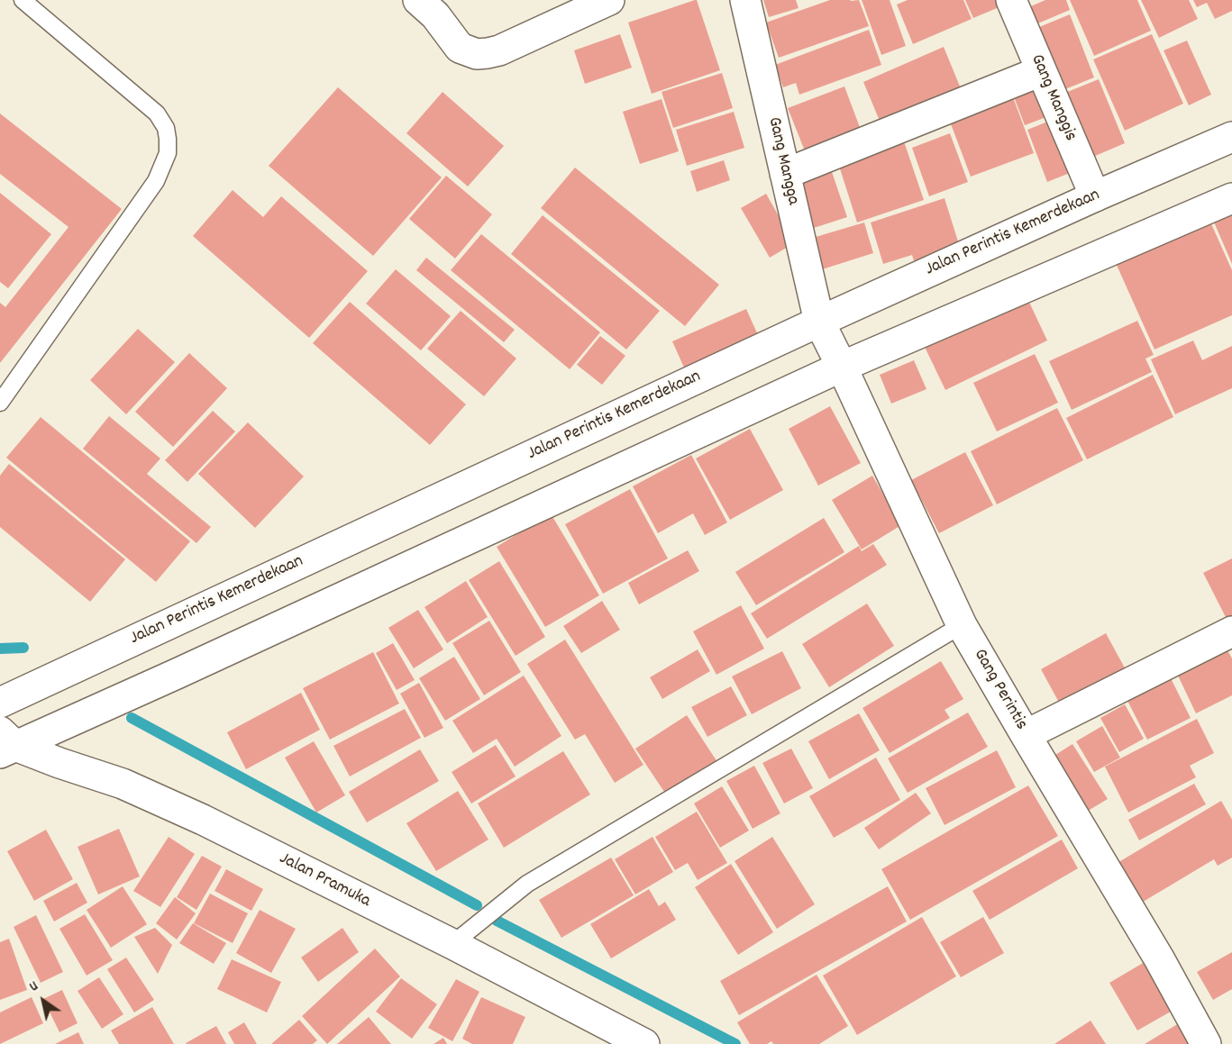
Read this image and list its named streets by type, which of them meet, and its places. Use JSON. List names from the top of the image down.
{
  "streets": {
    "main road": [
      "Gang Manggis",
      "Gang Mangga",
      "Jalan Perintis Kemerdekaan",
      "Gang Perintis",
      "Jalan Pramuka"
    ]
  },
  "crossings": [
    ["Gang Manggis", "Jalan Perintis Kemerdekaan"],
    ["Gang Mangga", "Jalan Perintis Kemerdekaan"],
    ["Gang Mangga", "Gang Perintis"],
    ["Jalan Perintis Kemerdekaan", "Gang Perintis"]
  ],
  "north": "top left"
}
